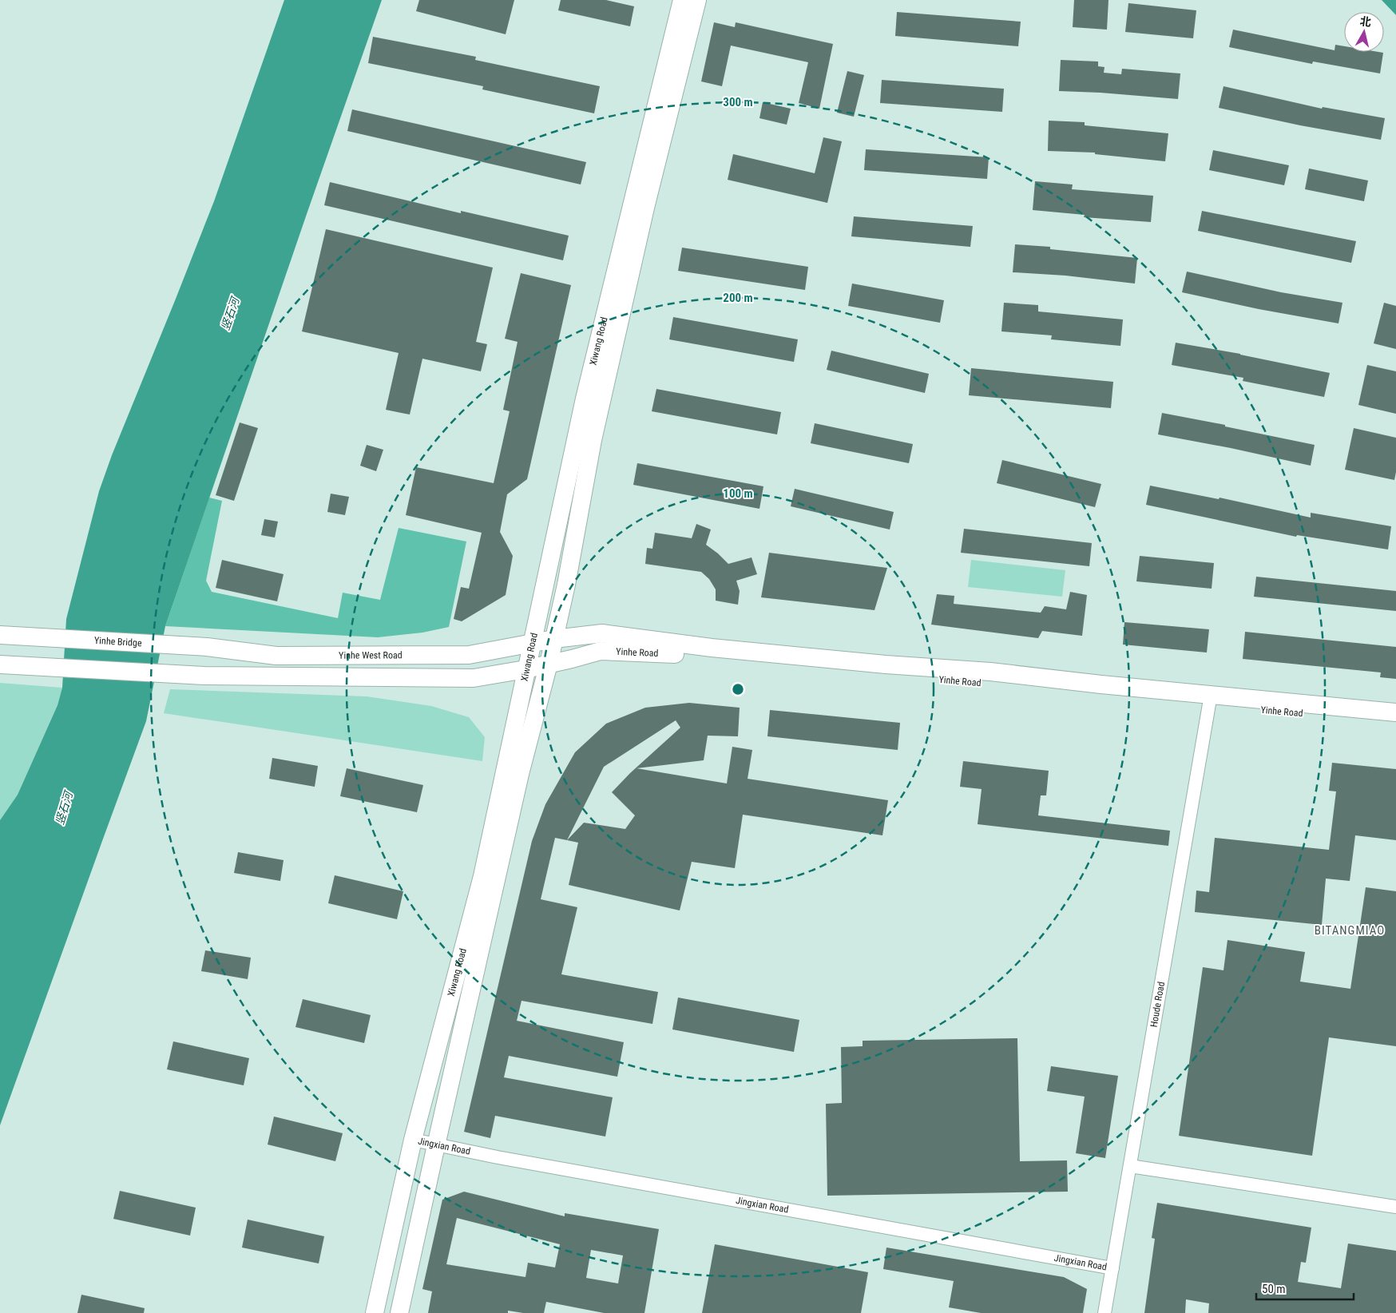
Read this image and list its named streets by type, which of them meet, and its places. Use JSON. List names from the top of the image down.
{
  "streets": {
    "main road": [
      "Xiwang Road",
      "Yinhe Bridge",
      "Yinhe Road",
      "Yinhe West Road"
    ],
    "street": ["Houde Road", "Jingxian Road"]
  },
  "crossings": [
    ["Xiwang Road", "Yinhe Road"],
    ["Xiwang Road", "Yinhe West Road"],
    ["Xiwang Road", "Jingxian Road"],
    ["Yinhe Bridge", "Yinhe West Road"],
    ["Yinhe Road", "Yinhe West Road"],
    ["Yinhe Road", "Houde Road"],
    ["Houde Road", "Jingxian Road"]
  ],
  "districts": ["BITANGMIAO"],
  "water": ["竖石河"],
  "scale_bar": "50 m",
  "north": "top",
  "rings": ["300 m", "200 m", "100 m"]
}
